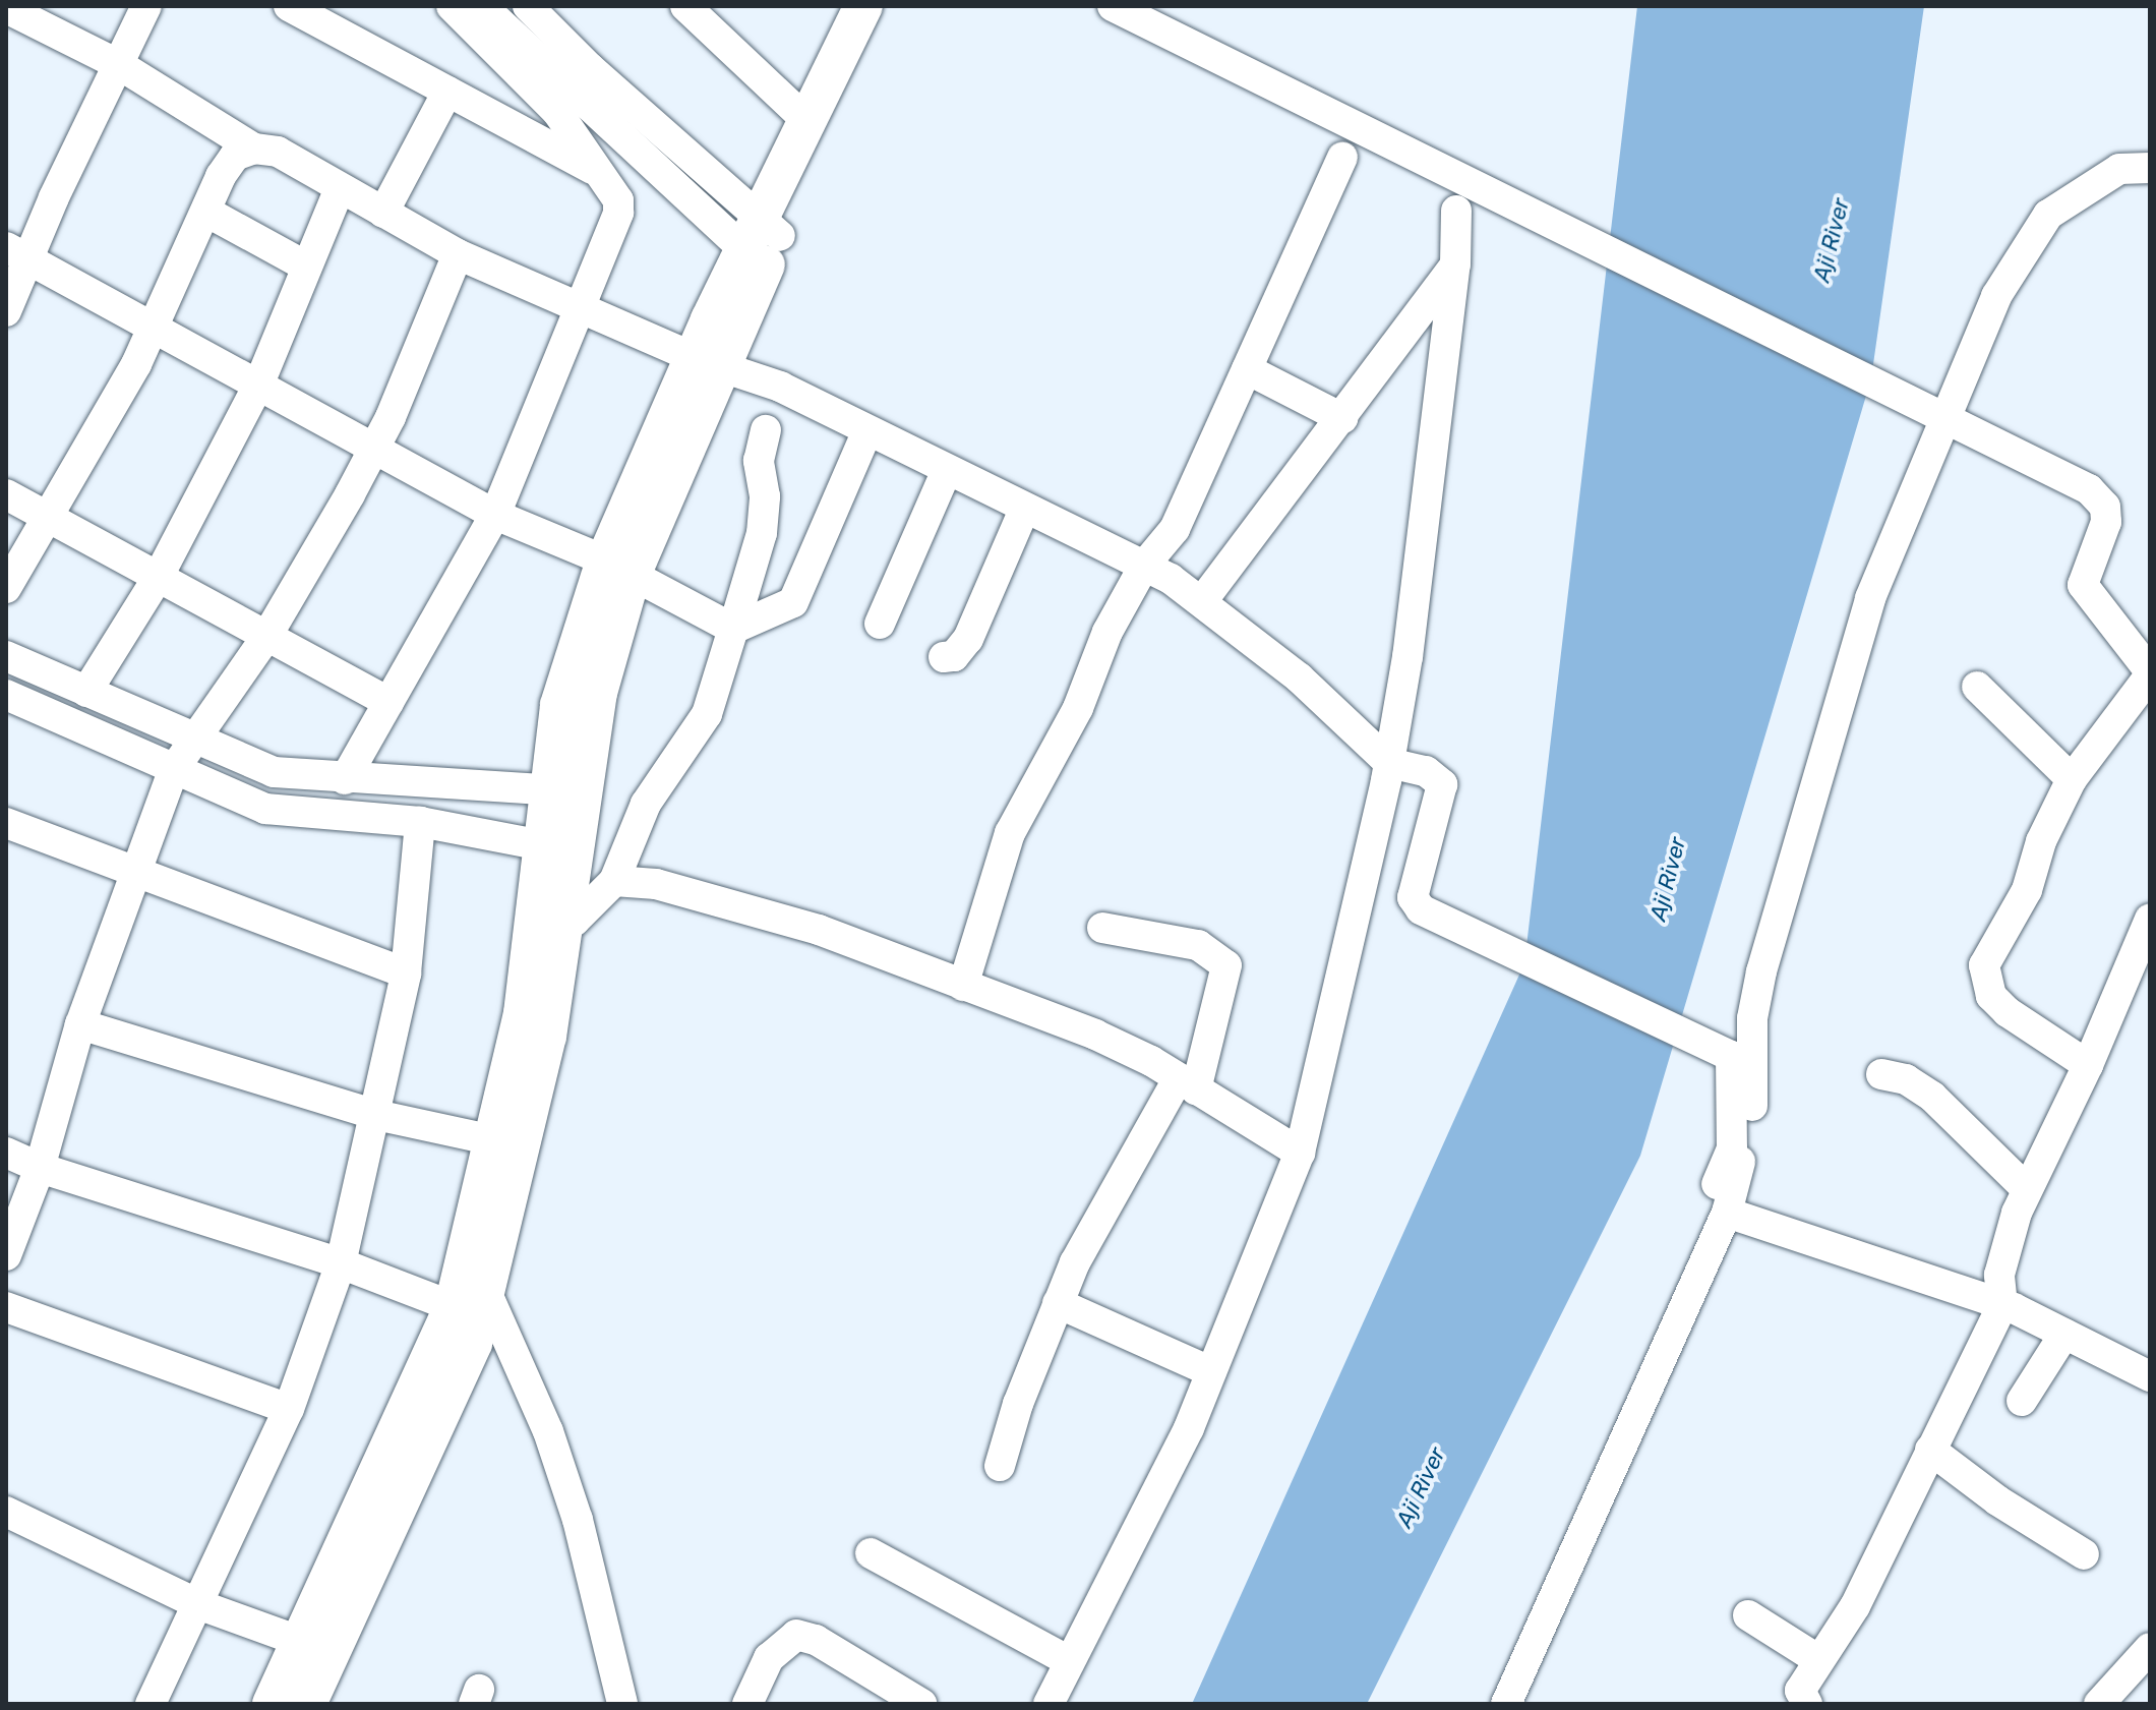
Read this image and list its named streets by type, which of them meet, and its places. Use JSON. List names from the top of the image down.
{
  "water": ["Aji River"]
}
